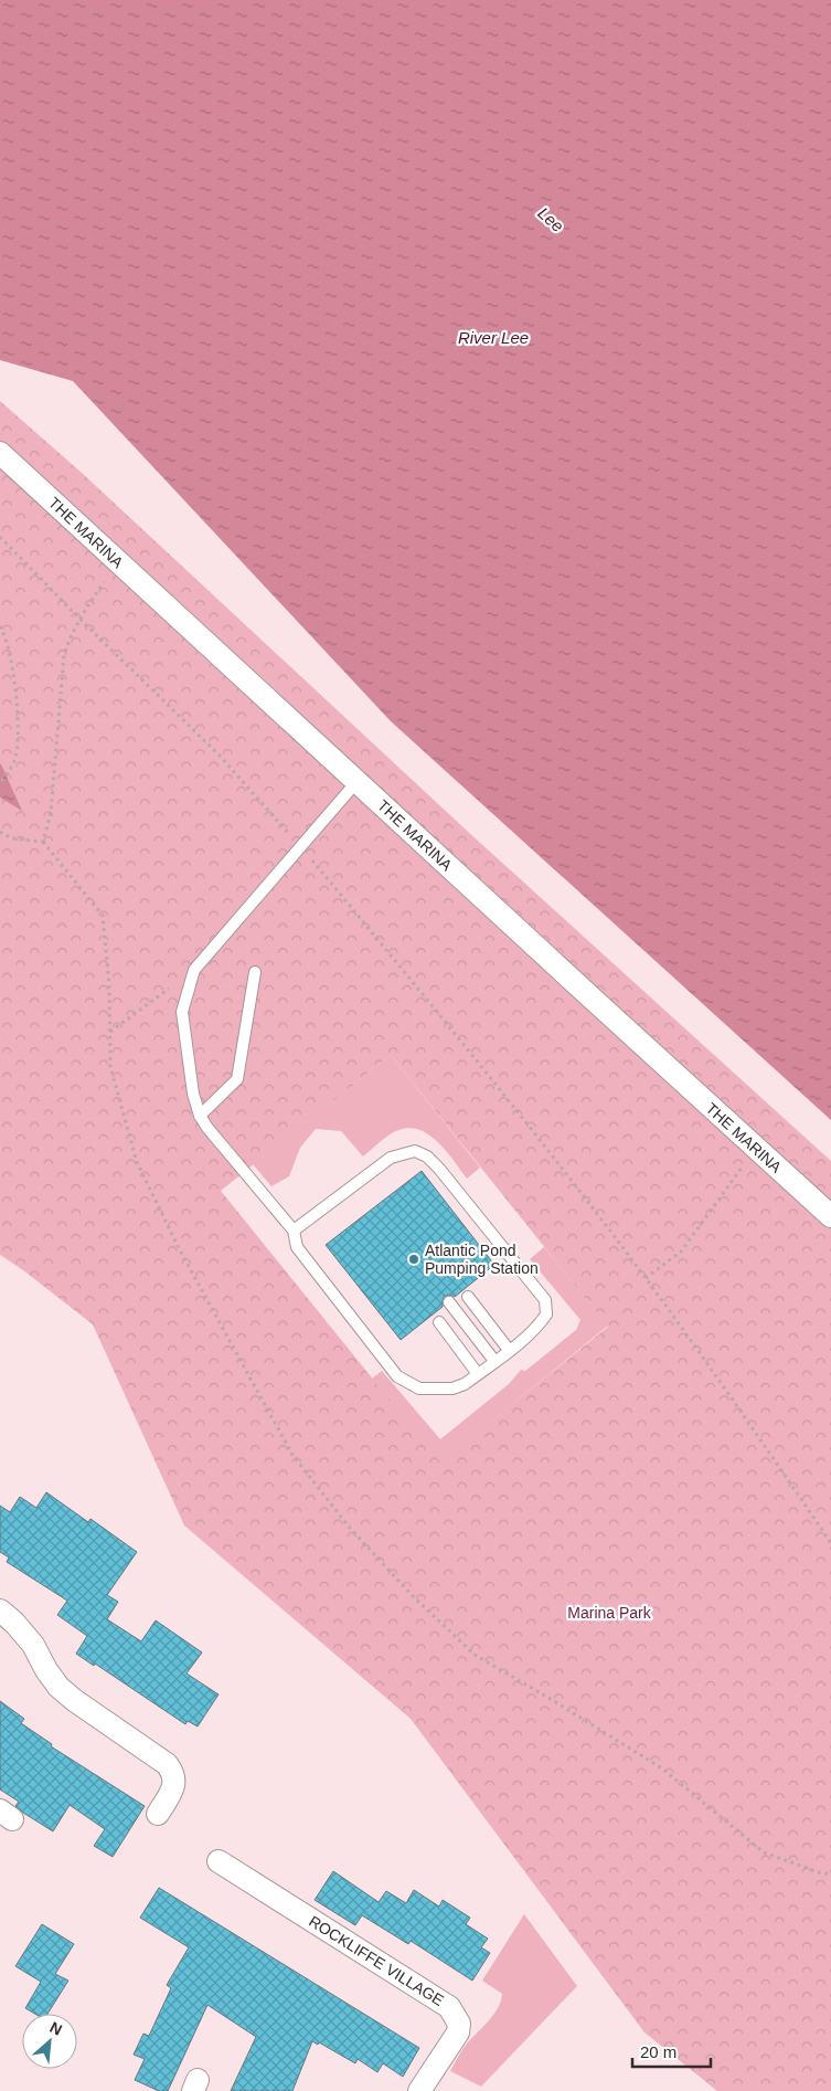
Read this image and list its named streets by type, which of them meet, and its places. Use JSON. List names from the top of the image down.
{
  "streets": {
    "street": ["THE MARINA", "ROCKLIFFE VILLAGE"]
  },
  "water": ["Lee", "River Lee"],
  "parks": ["Marina Park"],
  "places": ["Atlantic Pond Pumping Station"],
  "scale_bar": "20 m",
  "north": "top right"
}
